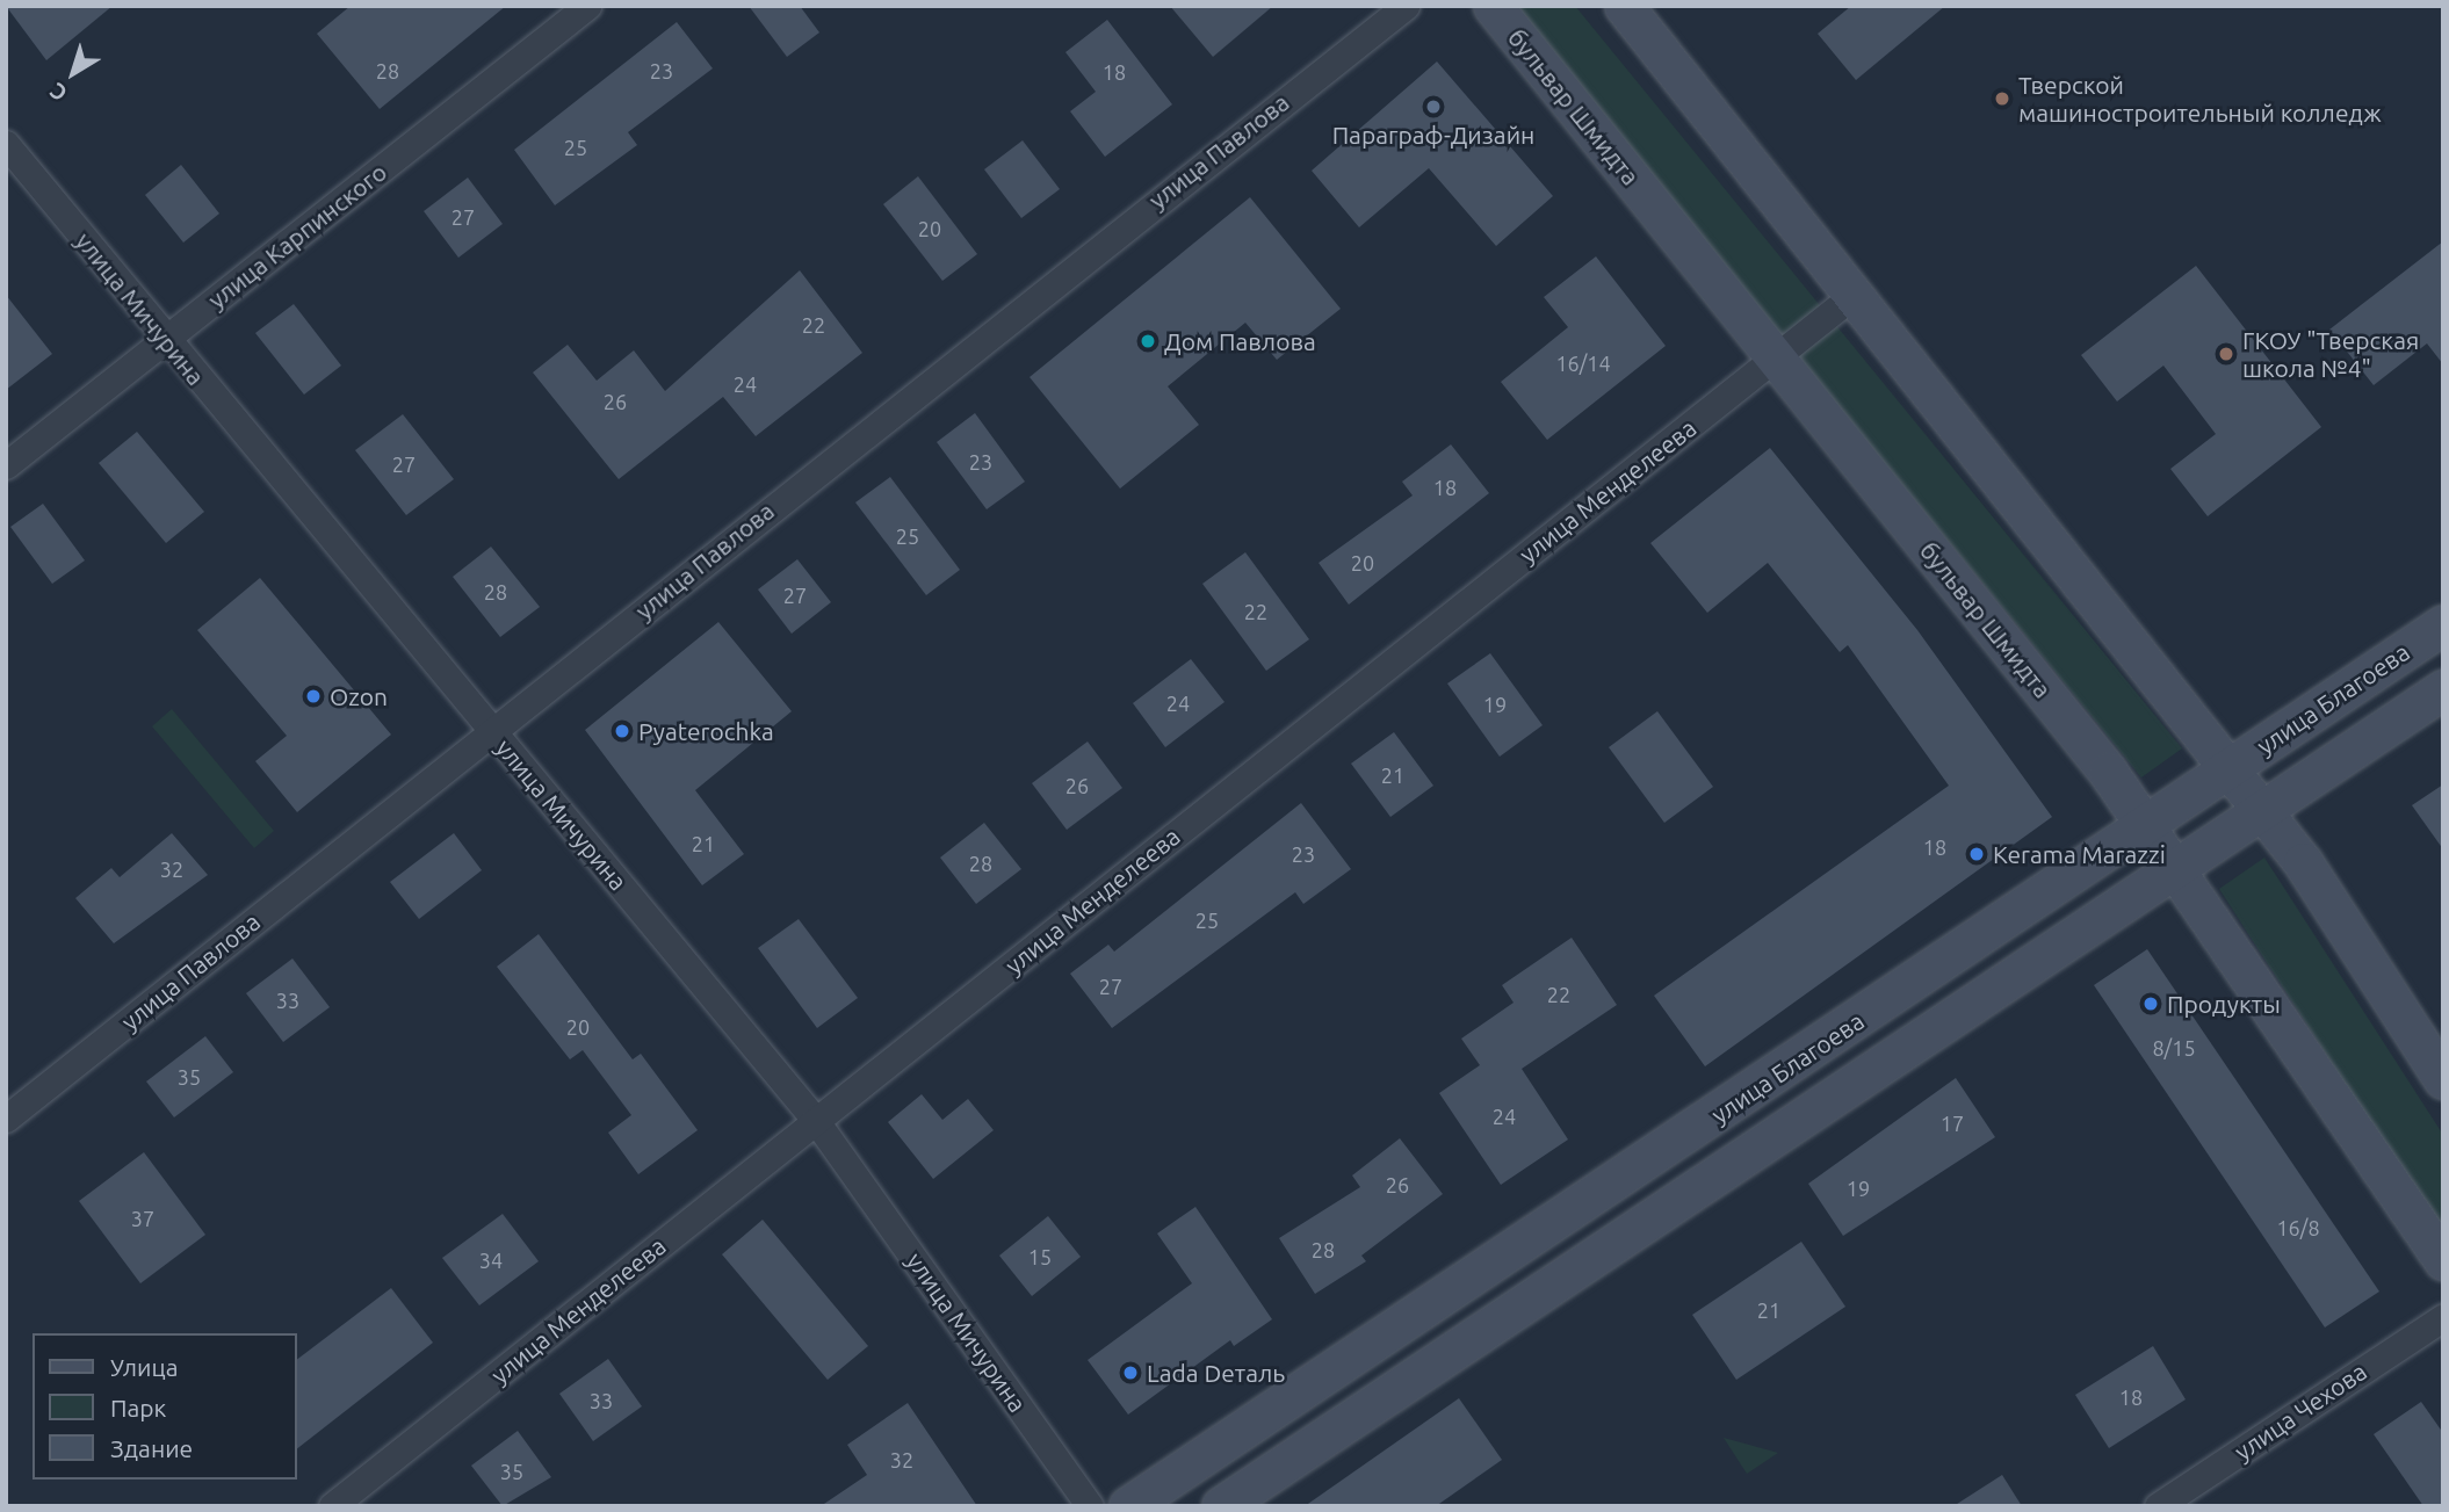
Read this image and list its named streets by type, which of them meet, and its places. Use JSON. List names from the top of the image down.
{
  "streets": {
    "main road": ["бульвар Шмидта", "улица Благоева"],
    "street": [
      "улица Павлова",
      "улица Карпинского",
      "улица Мичурина",
      "улица Менделеева",
      "улица Чехова"
    ]
  },
  "crossings": [
    ["бульвар Шмидта", "улица Менделеева"],
    ["бульвар Шмидта", "улица Благоева"],
    ["улица Павлова", "улица Мичурина"],
    ["улица Карпинского", "улица Мичурина"],
    ["улица Мичурина", "улица Менделеева"]
  ],
  "places": [
    "Тверской машиностроительный колледж",
    "Параграф-Дизайн",
    "Дом Павлова",
    "ГКОУ \"Тверская школа №4\"",
    "Ozon",
    "Pyaterochka",
    "Kerama Marazzi",
    "Продукты",
    "Lada Dеталь"
  ],
  "house_numbers": [
    "28",
    "23",
    "18",
    "25",
    "27",
    "20",
    "22",
    "16/14",
    "24",
    "26",
    "23",
    "27",
    "18",
    "25",
    "20",
    "28",
    "27",
    "22",
    "24",
    "19",
    "21",
    "26",
    "21",
    "18",
    "23",
    "28",
    "32",
    "25",
    "27",
    "22",
    "33",
    "20",
    "8/15",
    "35",
    "24",
    "17",
    "26",
    "19",
    "37",
    "16/8",
    "28",
    "15",
    "34",
    "21",
    "18",
    "33",
    "32",
    "35"
  ],
  "legend": ["Улица", "Парк", "Здание"],
  "north": "bottom left"
}
